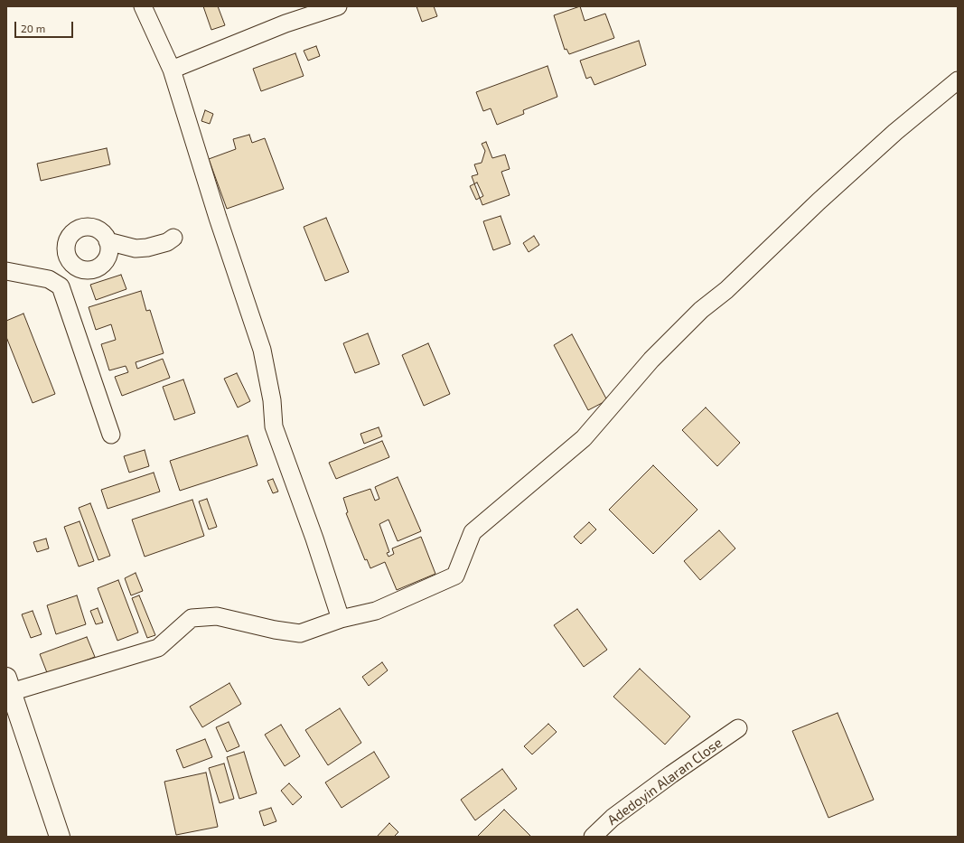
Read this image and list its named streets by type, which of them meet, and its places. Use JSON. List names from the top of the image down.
{
  "streets": {
    "street": ["Adedoyin Alaran Close"]
  },
  "scale_bar": "20 m"
}
